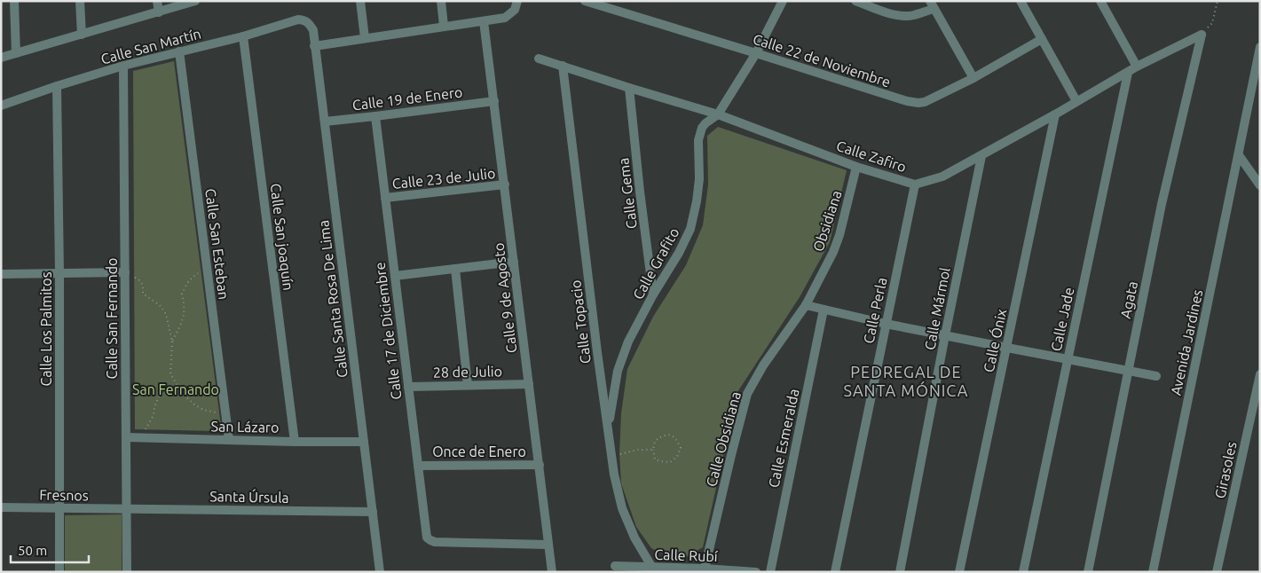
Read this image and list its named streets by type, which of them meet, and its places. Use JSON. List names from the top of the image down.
{
  "streets": {
    "street": [
      "Calle San Martín",
      "Calle 22 de Noviembre",
      "Calle 19 de Enero",
      "Calle Zafiro",
      "Calle 23 de Julio",
      "Calle Gema",
      "Obsidiana",
      "Calle San joaquín",
      "Calle San Esteban",
      "Calle Grafito",
      "Calle 9 de Agosto",
      "Calle Santa Rosa De Lima",
      "Agata",
      "Calle Mármol",
      "Calle Perla",
      "Calle San Fernando",
      "Calle Jade",
      "Calle Topacio",
      "Calle Los Palmitos",
      "Calle 17 de Diciembre",
      "Calle Ónix",
      "Avenida Jardines",
      "28 de Julio",
      "San Lázaro",
      "Calle Esmeralda",
      "Calle Obsidiana",
      "Once de Enero",
      "Girasoles",
      "Fresnos",
      "Santa Úrsula",
      "Calle Rubí"
    ]
  },
  "crossings": [
    ["Calle San Martín", "Calle San joaquín"],
    ["Calle San Martín", "Calle San Esteban"],
    ["Calle San Martín", "Calle Santa Rosa De Lima"],
    ["Calle San Martín", "Calle San Fernando"],
    ["Calle San Martín", "Calle Los Palmitos"],
    ["Calle 22 de Noviembre", "Calle Grafito"],
    ["Calle 19 de Enero", "Calle 9 de Agosto"],
    ["Calle 19 de Enero", "Calle Santa Rosa De Lima"],
    ["Calle 19 de Enero", "Calle 17 de Diciembre"],
    ["Calle Zafiro", "Calle Gema"],
    ["Calle Zafiro", "Obsidiana"],
    ["Calle Zafiro", "Calle Grafito"],
    ["Calle Zafiro", "Agata"],
    ["Calle Zafiro", "Calle Mármol"],
    ["Calle Zafiro", "Calle Perla"],
    ["Calle Zafiro", "Calle Jade"],
    ["Calle Zafiro", "Calle Topacio"],
    ["Calle Zafiro", "Calle Ónix"],
    ["Calle 23 de Julio", "Calle 9 de Agosto"],
    ["Calle 23 de Julio", "Calle 17 de Diciembre"],
    ["Calle Gema", "Calle Grafito"],
    ["Obsidiana", "Calle Obsidiana"],
    ["Calle San joaquín", "San Lázaro"],
    ["Calle San Esteban", "San Lázaro"],
    ["Calle Grafito", "Calle Topacio"],
    ["Calle 9 de Agosto", "Calle 17 de Diciembre"],
    ["Calle 9 de Agosto", "28 de Julio"],
    ["Calle 9 de Agosto", "Once de Enero"],
    ["Calle Santa Rosa De Lima", "San Lázaro"],
    ["Calle Santa Rosa De Lima", "Santa Úrsula"],
    ["Calle San Fernando", "San Lázaro"],
    ["Calle San Fernando", "Fresnos"],
    ["Calle San Fernando", "Santa Úrsula"],
    ["Calle Topacio", "Calle Rubí"],
    ["Calle Los Palmitos", "Fresnos"],
    ["Calle 17 de Diciembre", "28 de Julio"],
    ["Calle 17 de Diciembre", "Once de Enero"],
    ["Calle Obsidiana", "Calle Rubí"],
    ["Fresnos", "Santa Úrsula"]
  ],
  "districts": ["PEDREGAL DE SANTA MÓNICA"],
  "parks": ["San Fernando"],
  "scale_bar": "50 m"
}
